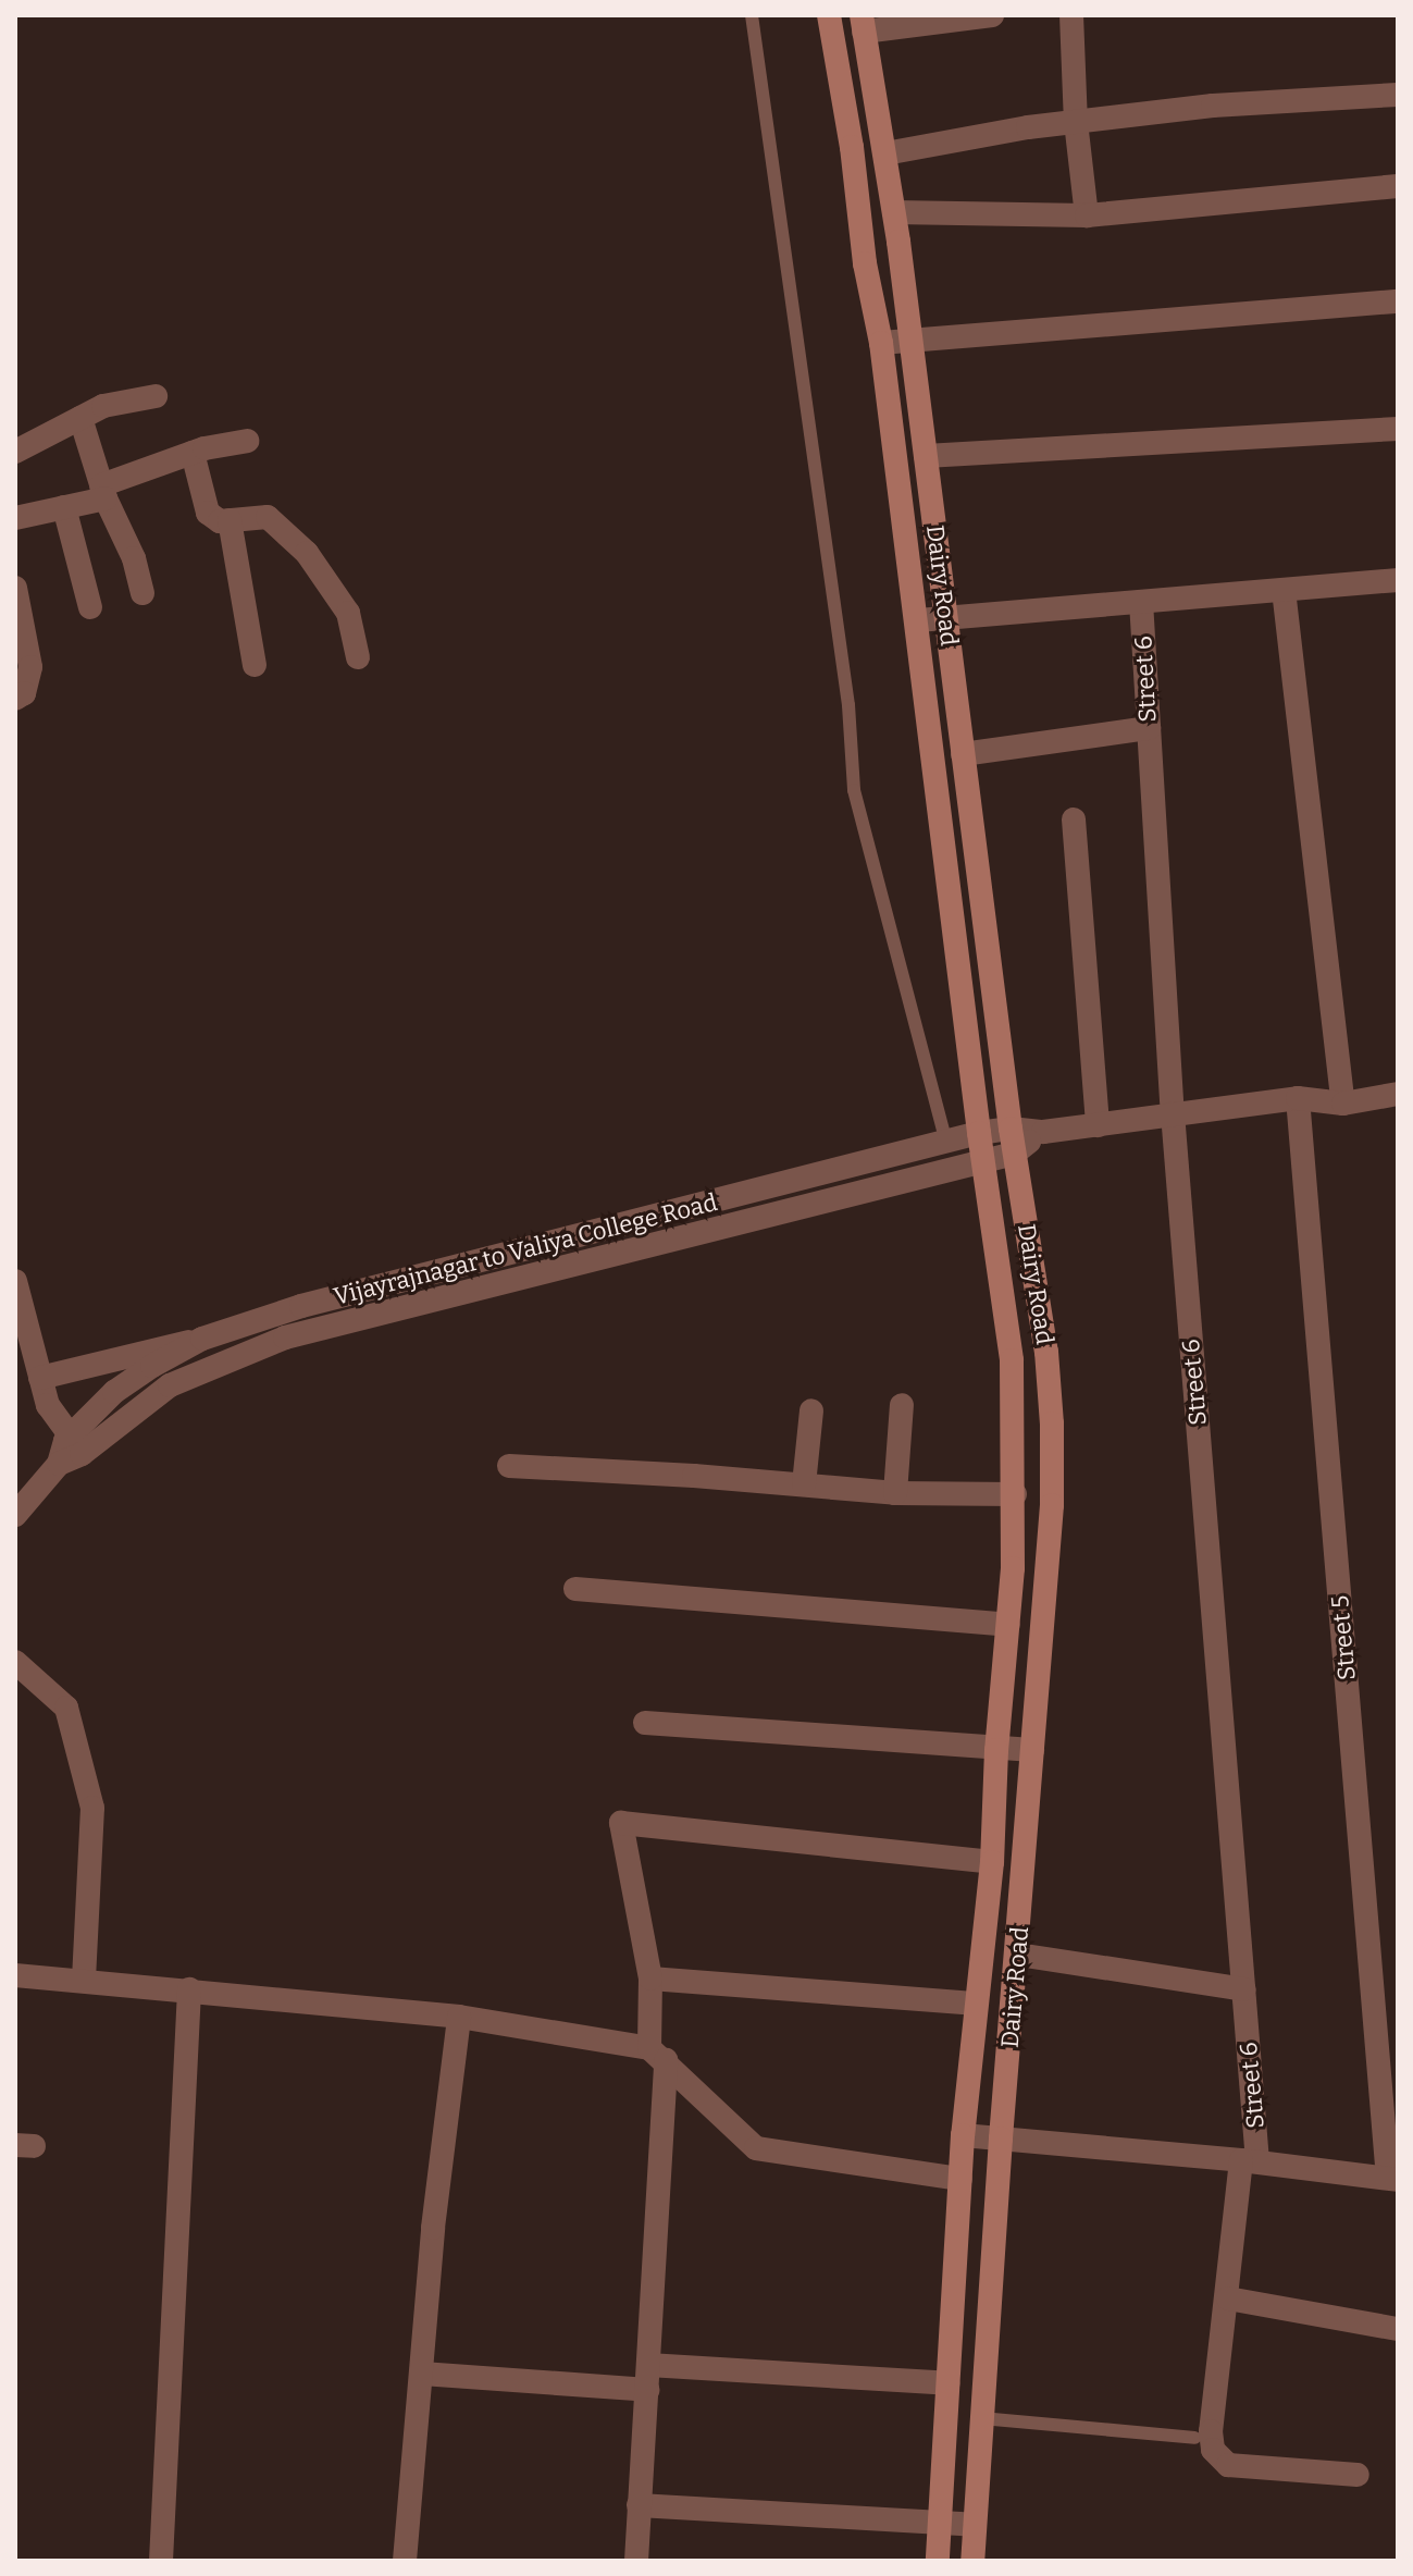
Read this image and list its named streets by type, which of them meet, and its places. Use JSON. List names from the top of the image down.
{
  "streets": {
    "main road": ["Dairy Road"],
    "street": ["Street 6", "Vijayrajnagar to Valiya College Road", "Street 5"]
  },
  "crossings": [
    ["Dairy Road", "Vijayrajnagar to Valiya College Road"],
    ["Street 6", "Vijayrajnagar to Valiya College Road"],
    ["Vijayrajnagar to Valiya College Road", "Street 5"]
  ]
}
